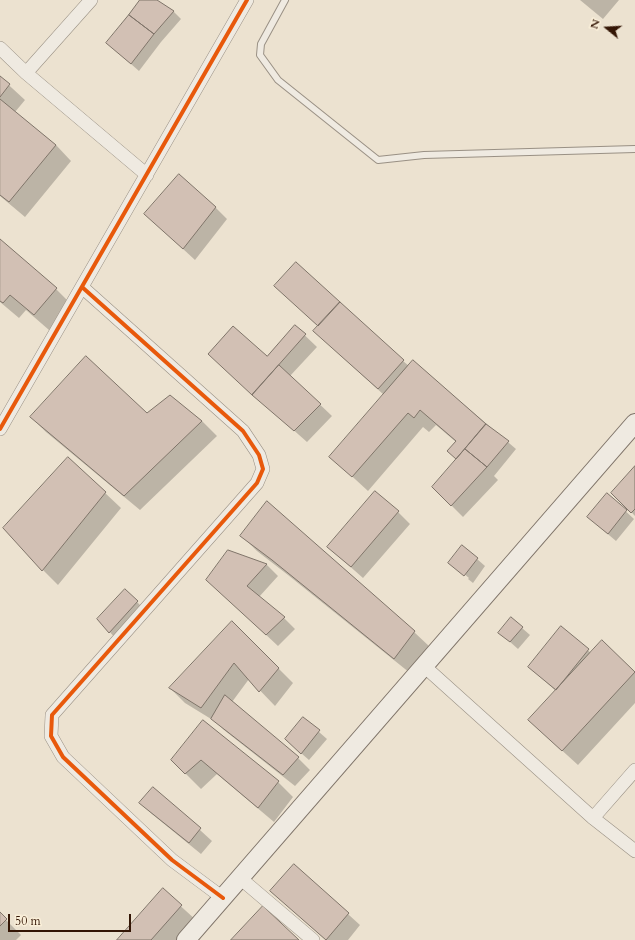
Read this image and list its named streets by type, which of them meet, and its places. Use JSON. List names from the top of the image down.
{
  "scale_bar": "50 m",
  "north": "left"
}
